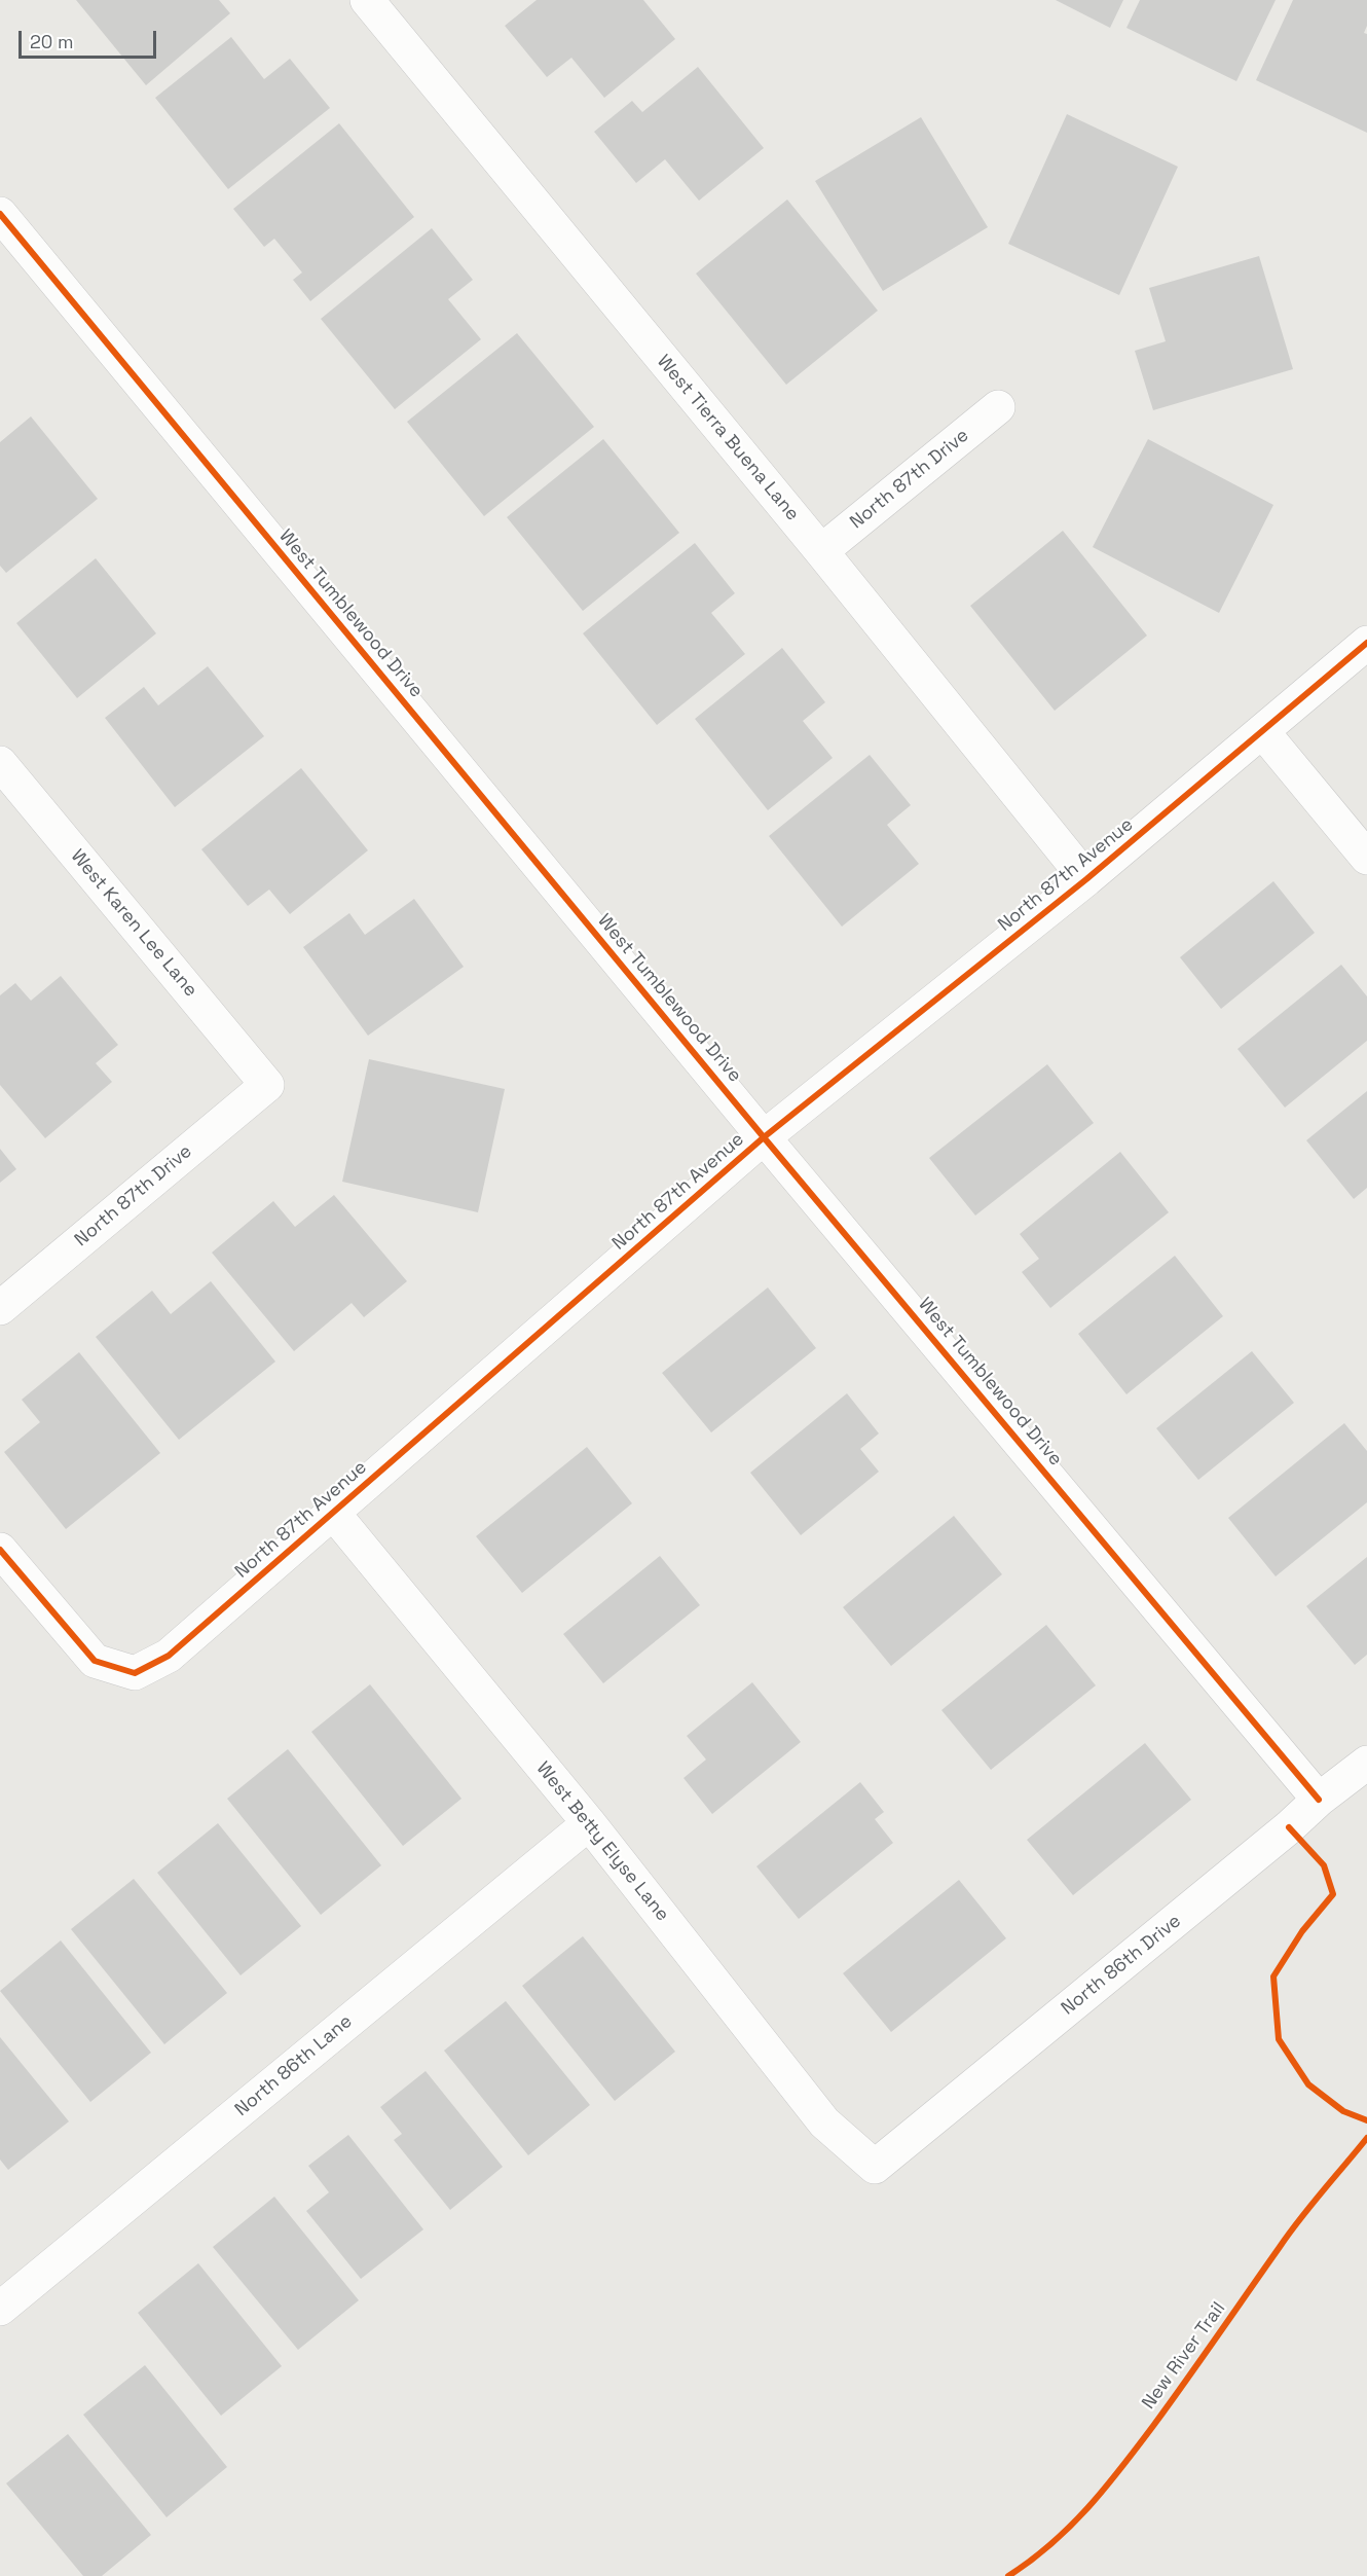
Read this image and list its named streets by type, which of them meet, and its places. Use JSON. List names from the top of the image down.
{
  "streets": {
    "street": [
      "West Tierra Buena Lane",
      "North 87th Drive",
      "West Tumblewood Drive",
      "North 87th Avenue",
      "West Karen Lee Lane",
      "West Betty Elyse Lane",
      "North 86th Drive",
      "North 86th Lane"
    ],
    "cycle path": ["New River Trail"]
  },
  "crossings": [
    ["West Tierra Buena Lane", "North 87th Drive"],
    ["West Tierra Buena Lane", "North 87th Avenue"],
    ["North 87th Drive", "West Karen Lee Lane"],
    ["West Tumblewood Drive", "North 87th Avenue"],
    ["West Tumblewood Drive", "North 86th Drive"],
    ["North 87th Avenue", "West Betty Elyse Lane"],
    ["West Betty Elyse Lane", "North 86th Drive"],
    ["West Betty Elyse Lane", "North 86th Lane"]
  ],
  "scale_bar": "20 m"
}
